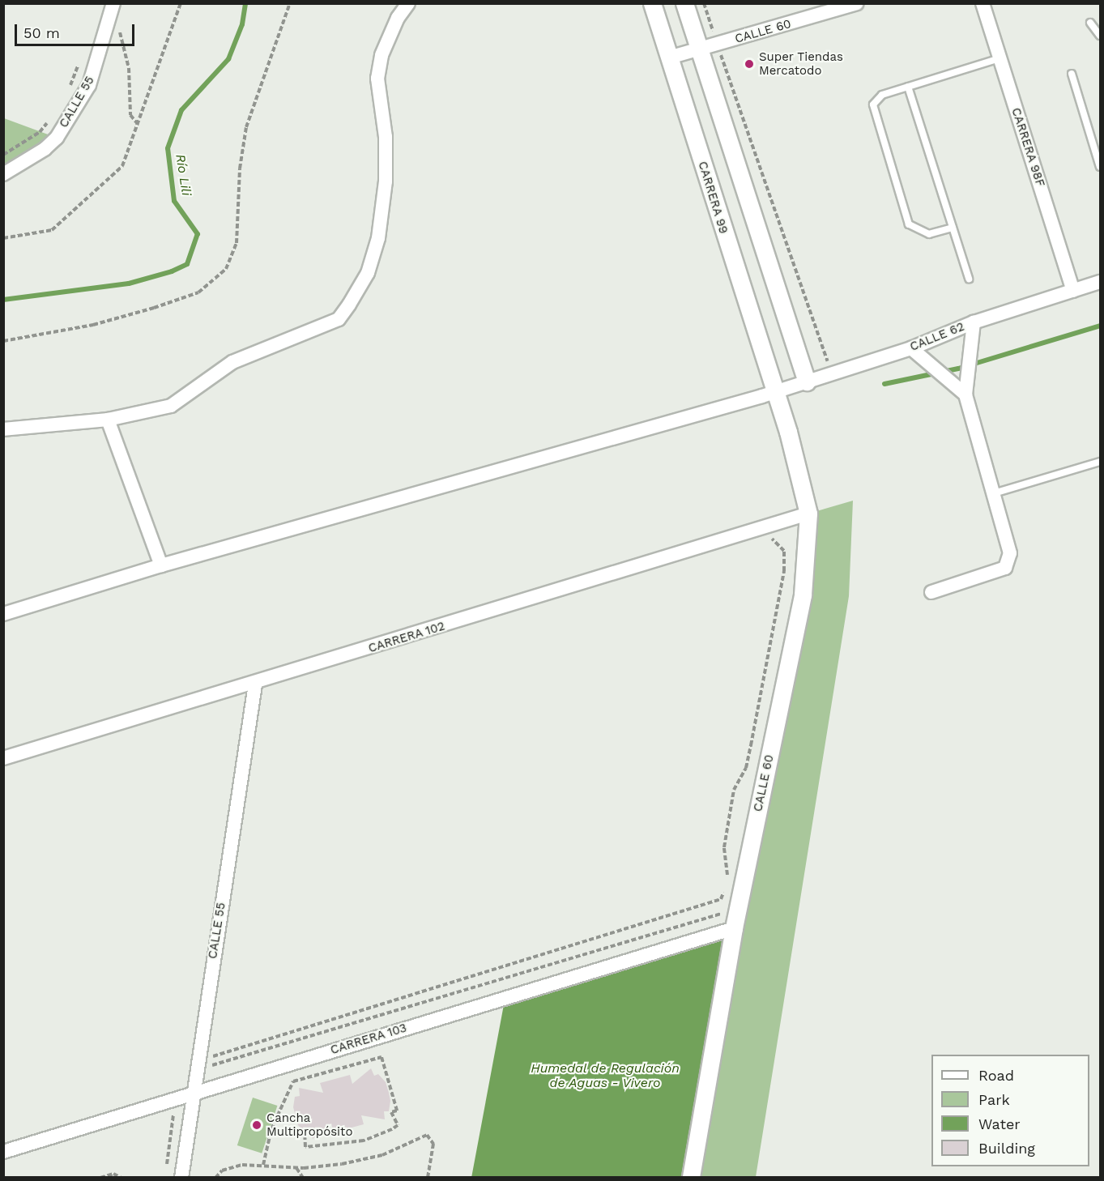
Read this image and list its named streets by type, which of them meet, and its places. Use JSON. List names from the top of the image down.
{
  "streets": {
    "street": [
      "CALLE 60",
      "CALLE 55",
      "CARRERA 98F",
      "CARRERA 99",
      "CALLE 62",
      "CARRERA 102",
      "CARRERA 103"
    ]
  },
  "crossings": [
    ["CALLE 60", "CARRERA 99"],
    ["CALLE 60", "CALLE 62"],
    ["CALLE 60", "CARRERA 102"],
    ["CALLE 60", "CARRERA 103"],
    ["CALLE 55", "CARRERA 102"],
    ["CALLE 55", "CARRERA 103"],
    ["CARRERA 98F", "CALLE 62"],
    ["CARRERA 99", "CALLE 62"]
  ],
  "water": ["Río Lili", "Humedal de Regulación de Aguas - Vivero"],
  "places": ["Super Tiendas Mercatodo", "Cancha Multipropósito"],
  "legend": [
    "Road",
    "Park",
    "Water",
    "Building"
  ],
  "scale_bar": "50 m"
}
